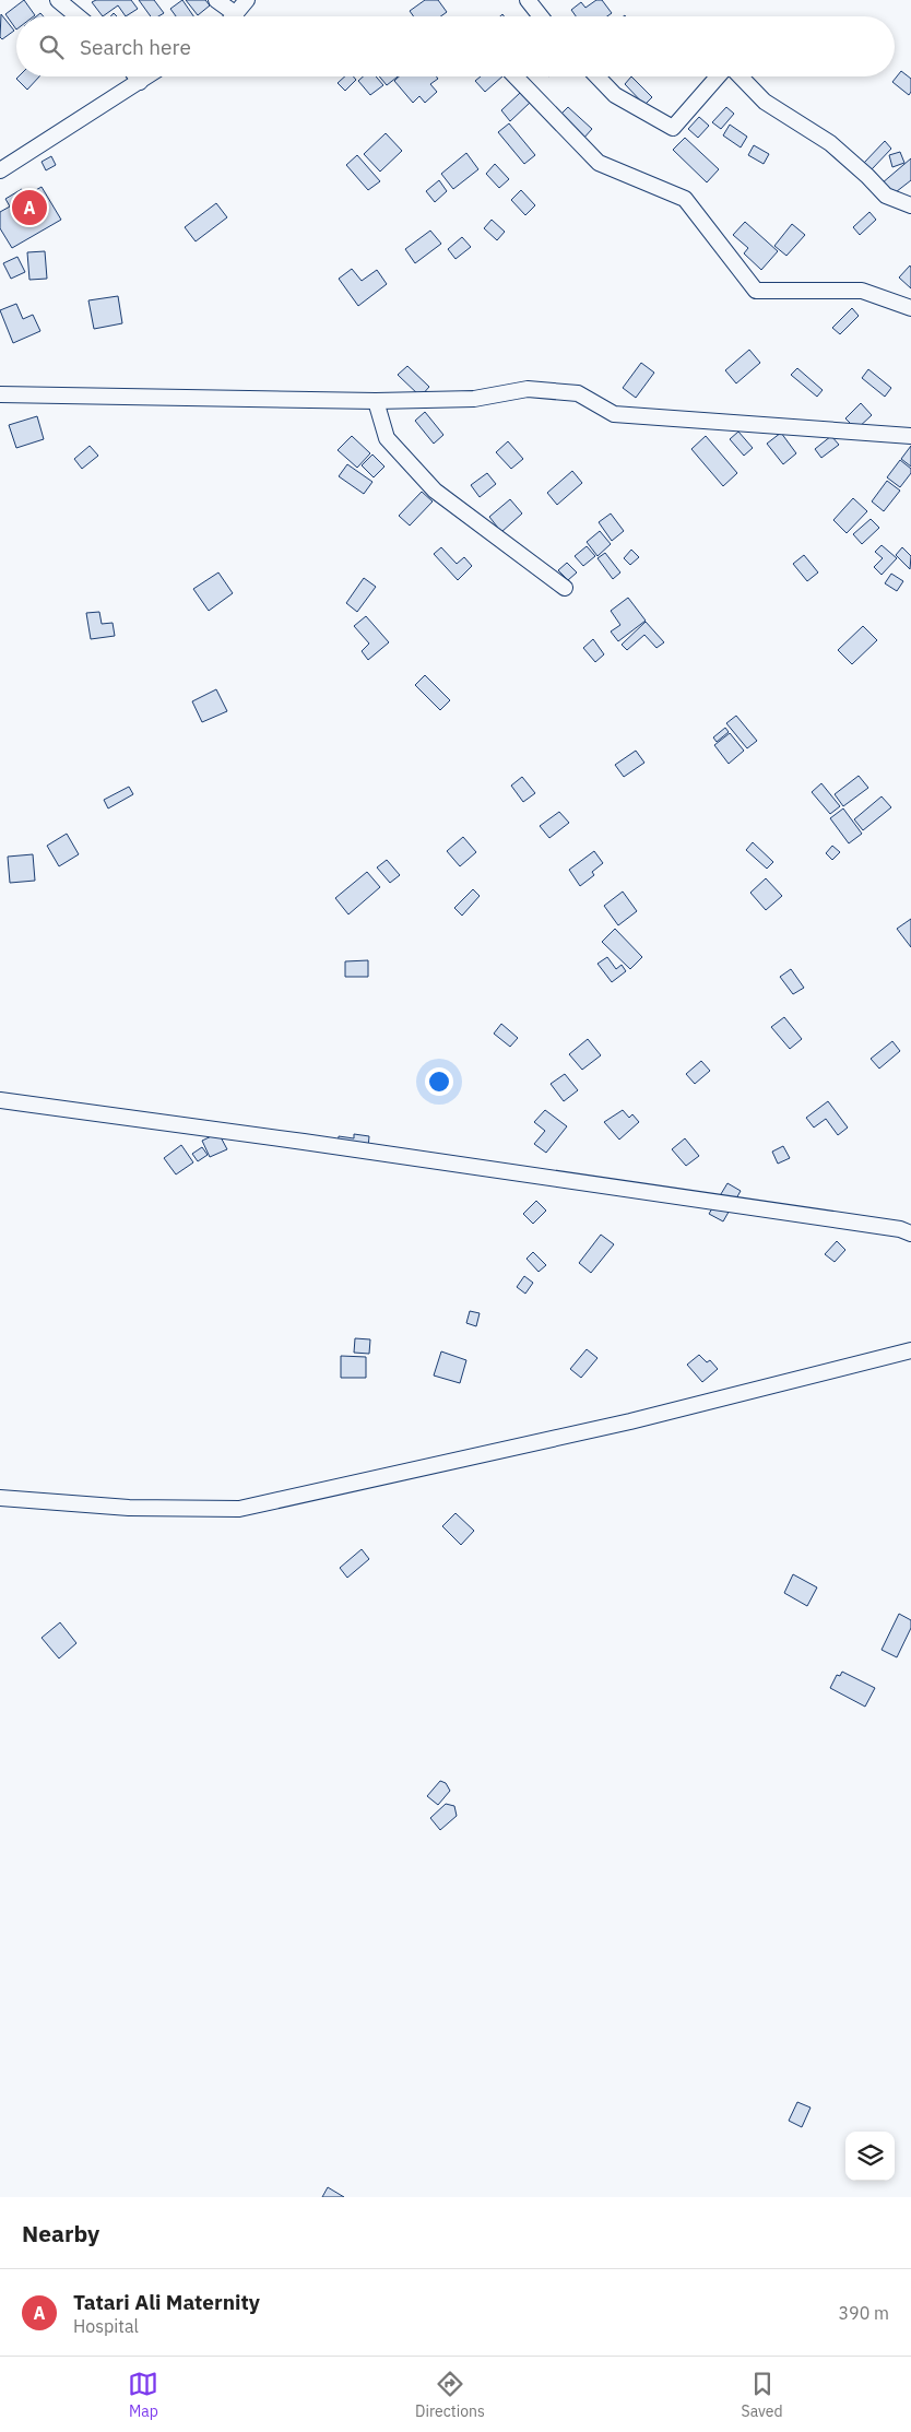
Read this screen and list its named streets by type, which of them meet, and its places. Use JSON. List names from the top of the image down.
{
  "page": {
    "search": "Search here",
    "pins": "A",
    "heading": "Nearby",
    "list": [
      {
        "mark": "A",
        "name": "Tatari Ali Maternity",
        "note": "Hospital",
        "value": "390 m"
      }
    ],
    "nav": ["Map", "Directions", "Saved"]
  }
}
